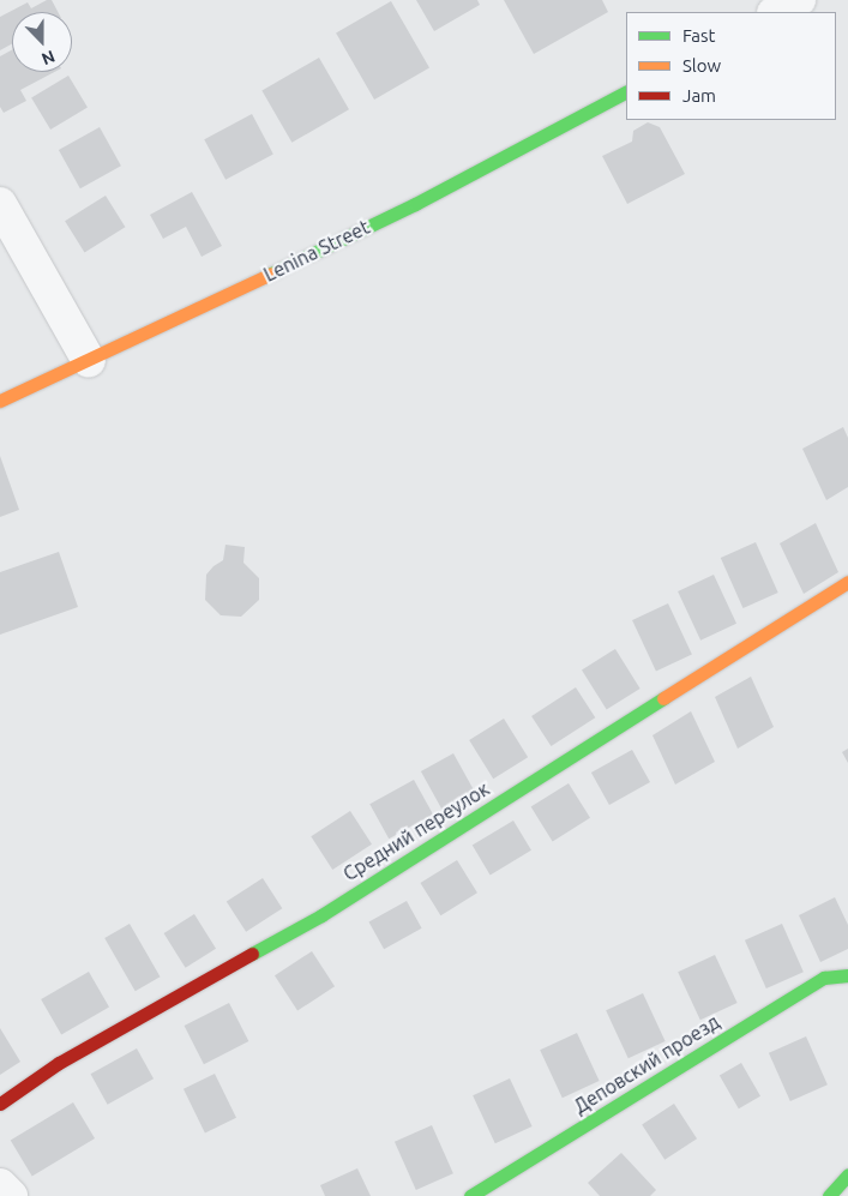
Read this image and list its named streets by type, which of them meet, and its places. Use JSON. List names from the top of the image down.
{
  "streets": {
    "street": ["Lenina Street", "Средний переулок", "Деповский проезд"]
  },
  "legend": ["Fast", "Slow", "Jam"],
  "north": "bottom"
}
